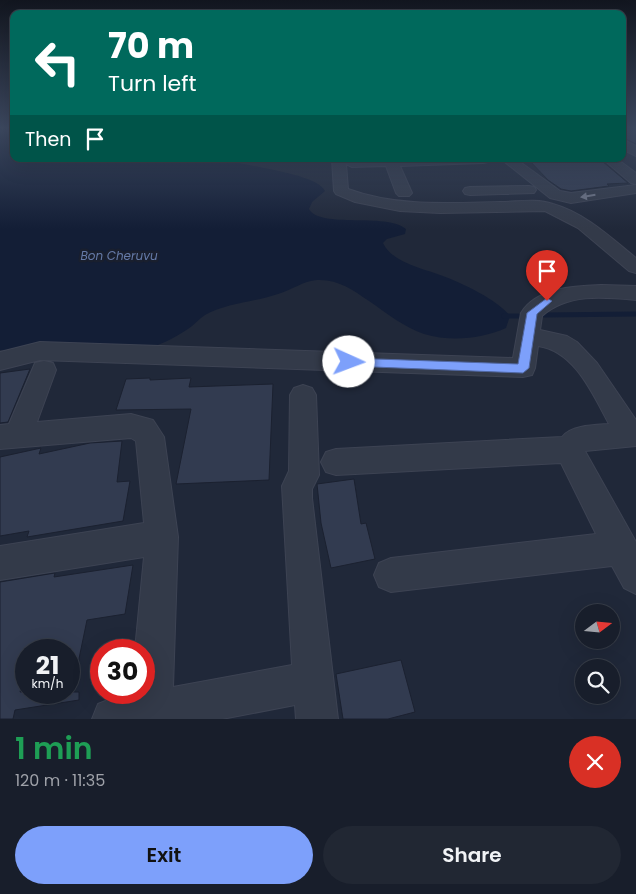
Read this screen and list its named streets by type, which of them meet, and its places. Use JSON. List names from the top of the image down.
{
  "water": ["Bon Cheruvu"],
  "north": "right",
  "page": {
    "turn": ["70 m", "Turn left"],
    "then": "Then",
    "speed": "21 km/h",
    "limit": "30",
    "heading": ["1 min", "120 m · 11:35"],
    "buttons": ["Exit", "Share"]
  }
}
